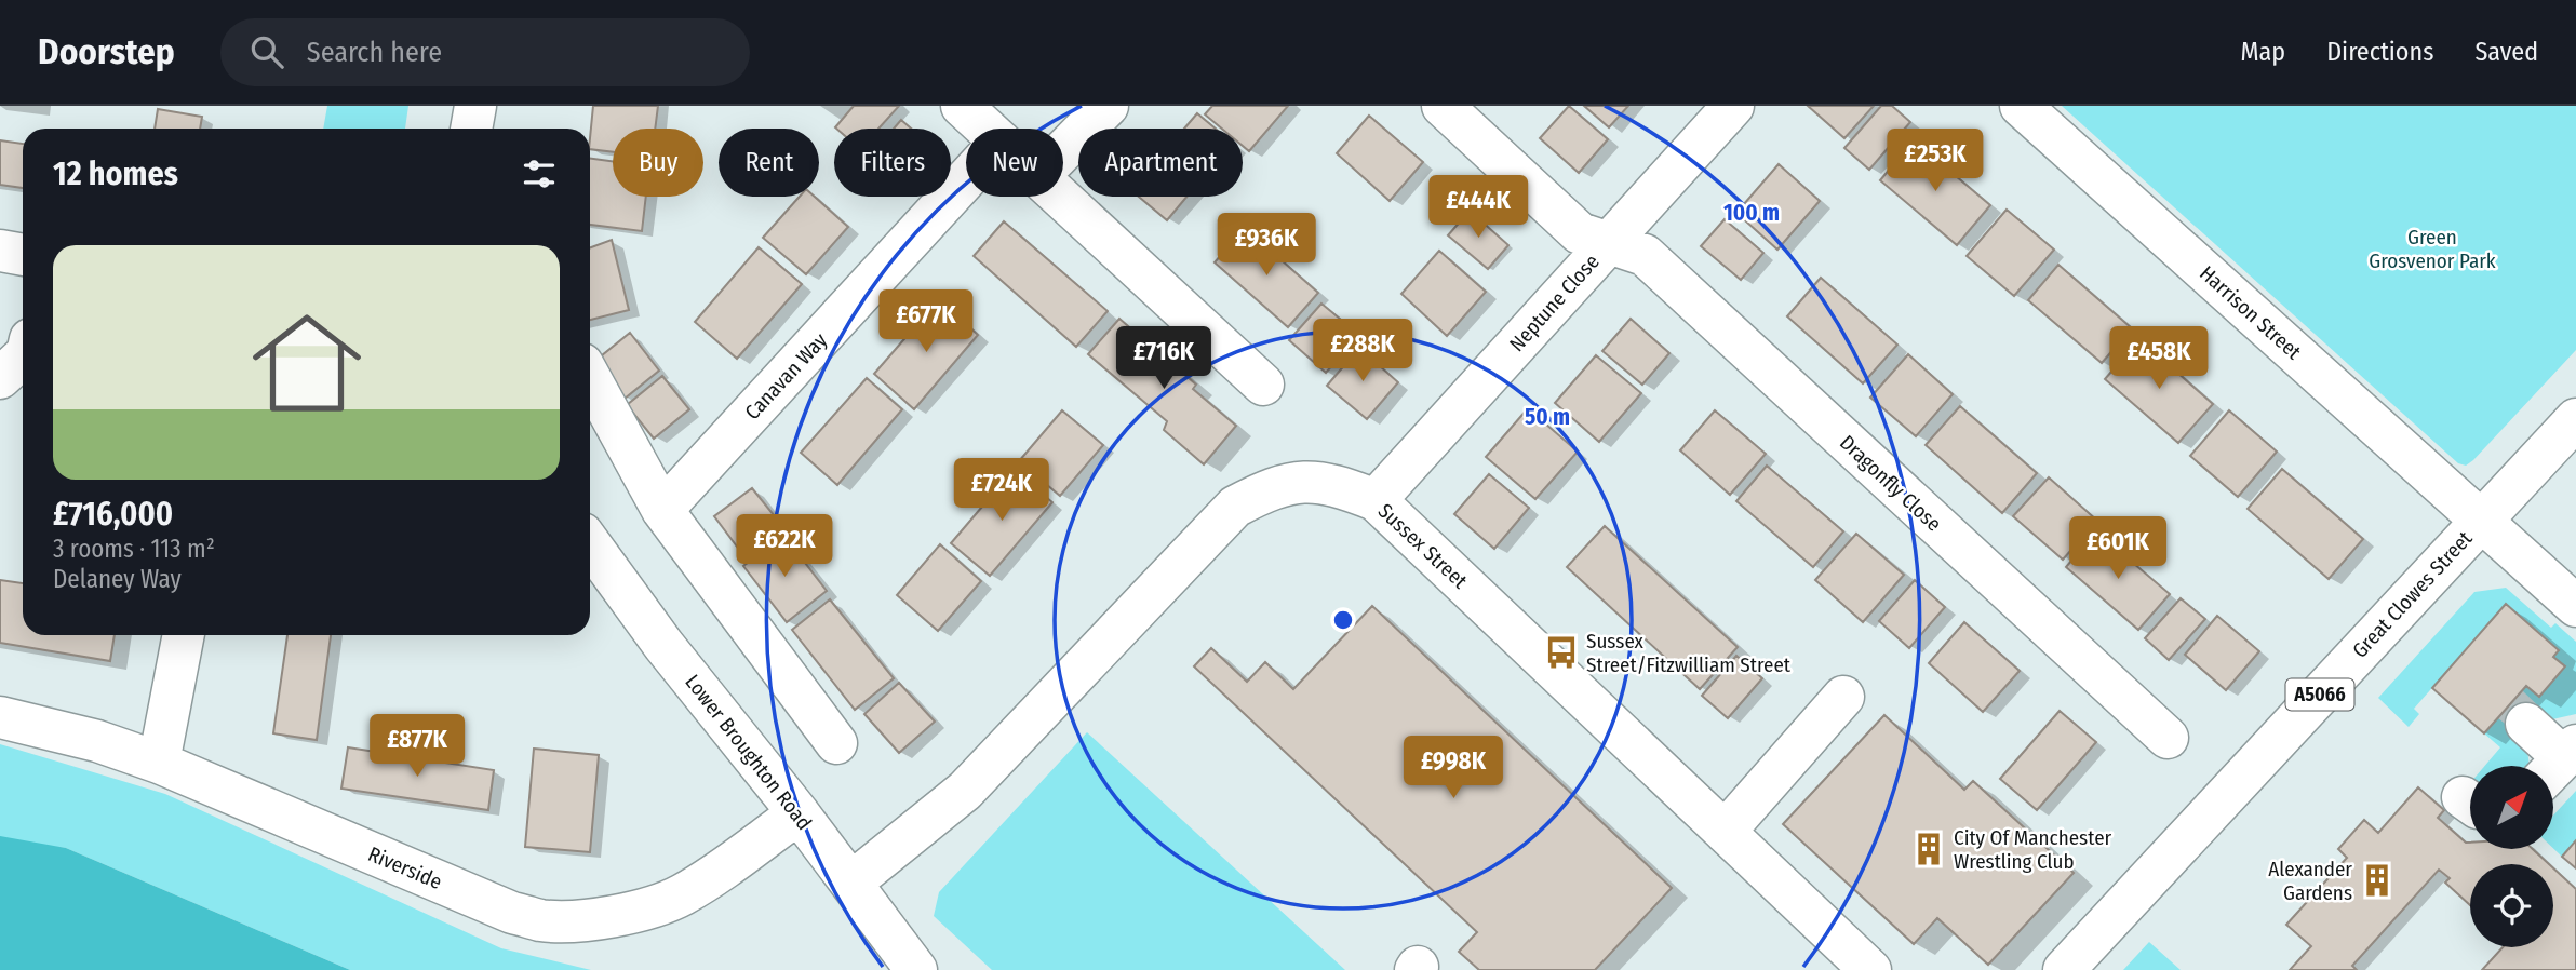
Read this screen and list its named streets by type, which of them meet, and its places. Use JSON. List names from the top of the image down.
{
  "streets": {
    "street": [
      "Neptune Close",
      "Harrison Street",
      "Canavan Way",
      "Dragonfly Close",
      "Sussex Street",
      "Great Clowes Street",
      "A5066",
      "Lower Broughton Road",
      "Riverside"
    ]
  },
  "crossings": [
    ["Neptune Close", "Dragonfly Close"],
    ["Neptune Close", "Sussex Street"],
    ["Harrison Street", "Great Clowes Street"],
    ["Sussex Street", "Lower Broughton Road"],
    ["Lower Broughton Road", "Riverside"]
  ],
  "parks": ["Green Grosvenor Park"],
  "places": {
    "bus stop": ["Sussex Street/Fitzwilliam Street"],
    "building": ["City Of Manchester Wrestling Club", "Alexander Gardens"]
  },
  "north": "top right",
  "page": {
    "header": "Doorstep",
    "search": "Search here",
    "nav": ["Map", "Directions", "Saved"],
    "price": [
      "£253K",
      "£444K",
      "£936K",
      "£677K",
      "£288K",
      "£716K",
      "£458K",
      "£724K",
      "£622K",
      "£601K",
      "£877K",
      "£998K"
    ],
    "chip": [
      "Buy",
      "Rent",
      "Filters",
      "New",
      "Apartment"
    ],
    "heading": "12 homes",
    "list": [
      {
        "name": "£716,000",
        "note": "3 rooms · 113 m² · Delaney Way"
      }
    ]
  },
  "rings": ["100 m", "50 m"]
}
